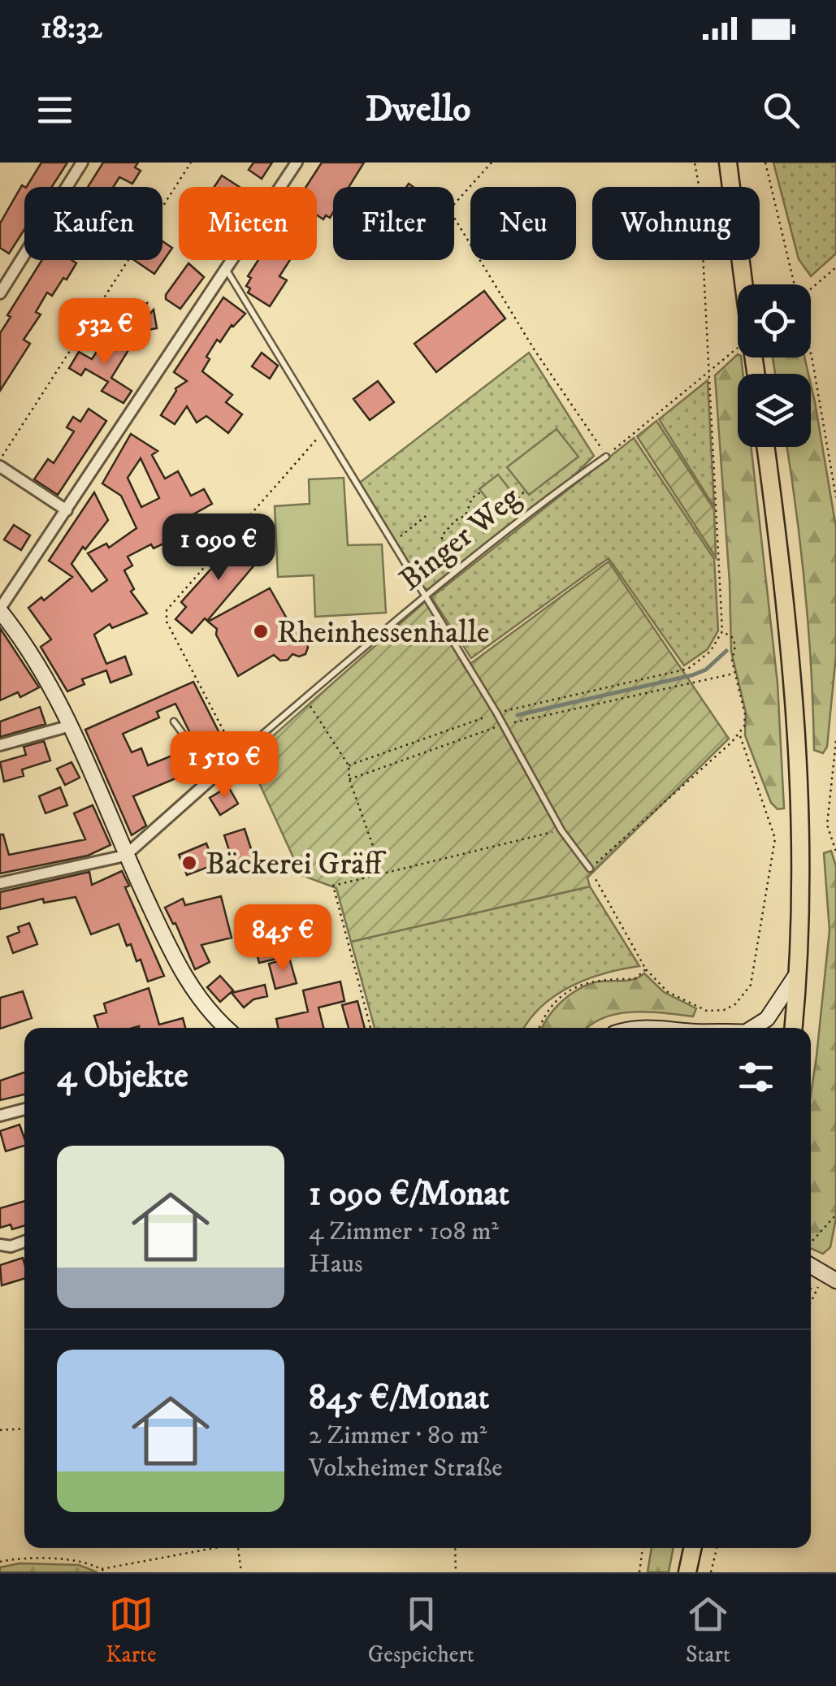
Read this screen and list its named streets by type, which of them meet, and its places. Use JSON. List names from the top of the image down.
{
  "streets": {
    "street": ["Binger Weg"]
  },
  "places": ["Rheinhessenhalle", "Bäckerei Gräff"],
  "page": {
    "status": "18:32",
    "header": "Dwello",
    "chip": [
      "Kaufen",
      "Mieten",
      "Filter",
      "Neu",
      "Wohnung"
    ],
    "price": [
      "532 €",
      "1 090 €",
      "1 510 €",
      "845 €"
    ],
    "heading": "4 Objekte",
    "list": [
      {
        "name": "1 090 €/Monat",
        "note": "4 Zimmer · 108 m² · Haus"
      },
      {
        "name": "845 €/Monat",
        "note": "2 Zimmer · 80 m² · Volxheimer Straße"
      }
    ],
    "tabs": ["Karte", "Gespeichert", "Start"]
  }
}
